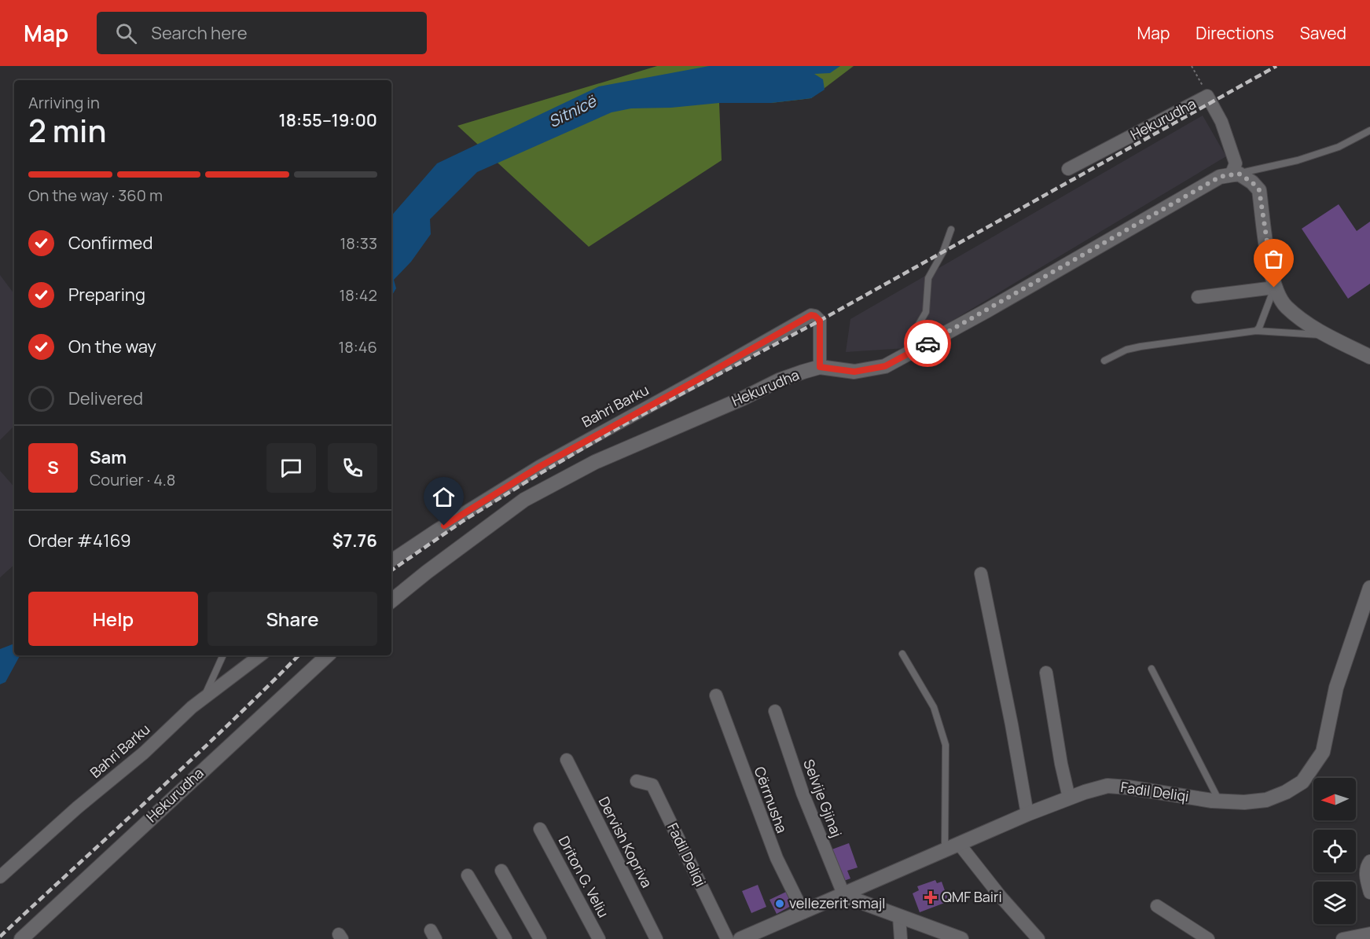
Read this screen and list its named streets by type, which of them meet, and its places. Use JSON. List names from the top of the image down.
{
  "streets": {
    "main road": ["Hekurudha", "Fadil Deliqi"],
    "street": [
      "Bahri Barku",
      "Selvije Gjinaj",
      "Cërrnusha",
      "Dervish Kopriva",
      "Driton G. Veliu"
    ]
  },
  "crossings": [
    ["Hekurudha", "Bahri Barku"],
    ["Fadil Deliqi", "Selvije Gjinaj"],
    ["Fadil Deliqi", "Cërrnusha"]
  ],
  "water": ["Sitnicë"],
  "places": {
    "health": ["QMF Bairi"],
    "other": ["vellezerit smajl"]
  },
  "north": "left",
  "page": {
    "header": "Map",
    "search": "Search here",
    "nav": ["Map", "Directions", "Saved"],
    "heading": ["2 min", "Arriving in", "18:55–19:00"],
    "panel": [
      "Sam",
      "Courier · 4.8",
      "Order #4169",
      "$7.76"
    ],
    "bar": "On the way · 360 m",
    "list": [
      ["Confirmed", "18:33"],
      ["Preparing", "18:42"],
      ["On the way", "18:46"],
      "Delivered"
    ],
    "round": "S",
    "buttons": ["Help", "Share"]
  }
}
